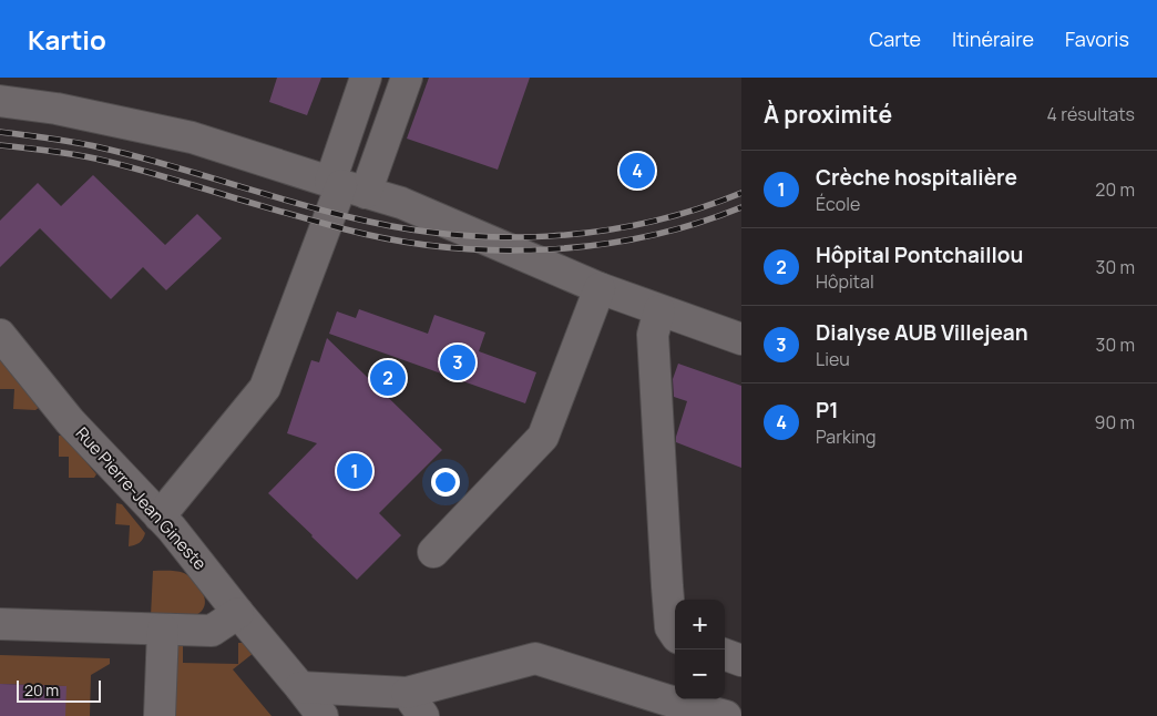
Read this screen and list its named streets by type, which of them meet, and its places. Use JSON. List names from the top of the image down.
{
  "streets": {
    "street": ["Rue Pierre-Jean Gineste"]
  },
  "scale_bar": "20 m",
  "page": {
    "header": "Kartio",
    "nav": ["Carte", "Itinéraire", "Favoris"],
    "heading": ["À proximité", "4 résultats"],
    "list": [
      {
        "mark": "1",
        "name": "Crèche hospitalière",
        "note": "École",
        "value": "20 m"
      },
      {
        "mark": "2",
        "name": "Hôpital Pontchaillou",
        "note": "Hôpital",
        "value": "30 m"
      },
      {
        "mark": "3",
        "name": "Dialyse AUB Villejean",
        "note": "Lieu",
        "value": "30 m"
      },
      {
        "mark": "4",
        "name": "P1",
        "note": "Parking",
        "value": "90 m"
      }
    ],
    "pins": [
      "4",
      "3",
      "2",
      "1"
    ],
    "map_buttons": ["+", "−"],
    "scale": "20 m"
  }
}
